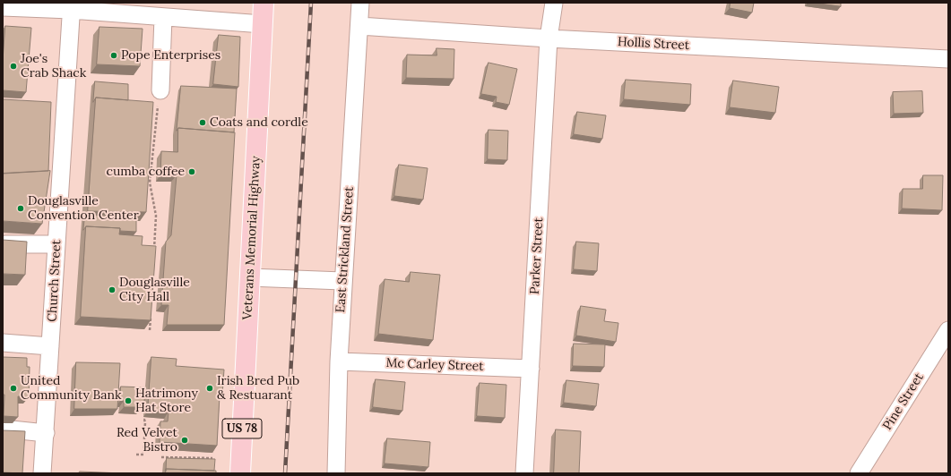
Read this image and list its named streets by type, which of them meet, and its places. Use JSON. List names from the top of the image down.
{
  "streets": {
    "main road": ["Veterans Memorial Highway", "US 78"],
    "street": [
      "Hollis Street",
      "East Strickland Street",
      "Parker Street",
      "Church Street",
      "Mc Carley Street",
      "Pine Street"
    ]
  },
  "crossings": [
    ["Hollis Street", "East Strickland Street"],
    ["Hollis Street", "Parker Street"],
    ["East Strickland Street", "Mc Carley Street"],
    ["Parker Street", "Mc Carley Street"]
  ],
  "places": [
    "Pope Enterprises",
    "Joe's Crab Shack",
    "Coats and cordle",
    "cumba coffee",
    "Douglasville Convention Center",
    "Douglasville City Hall",
    "United Community Bank",
    "Irish Bred Pub & Restuarant",
    "Hatrimony Hat Store",
    "Red Velvet Bistro"
  ]
}
